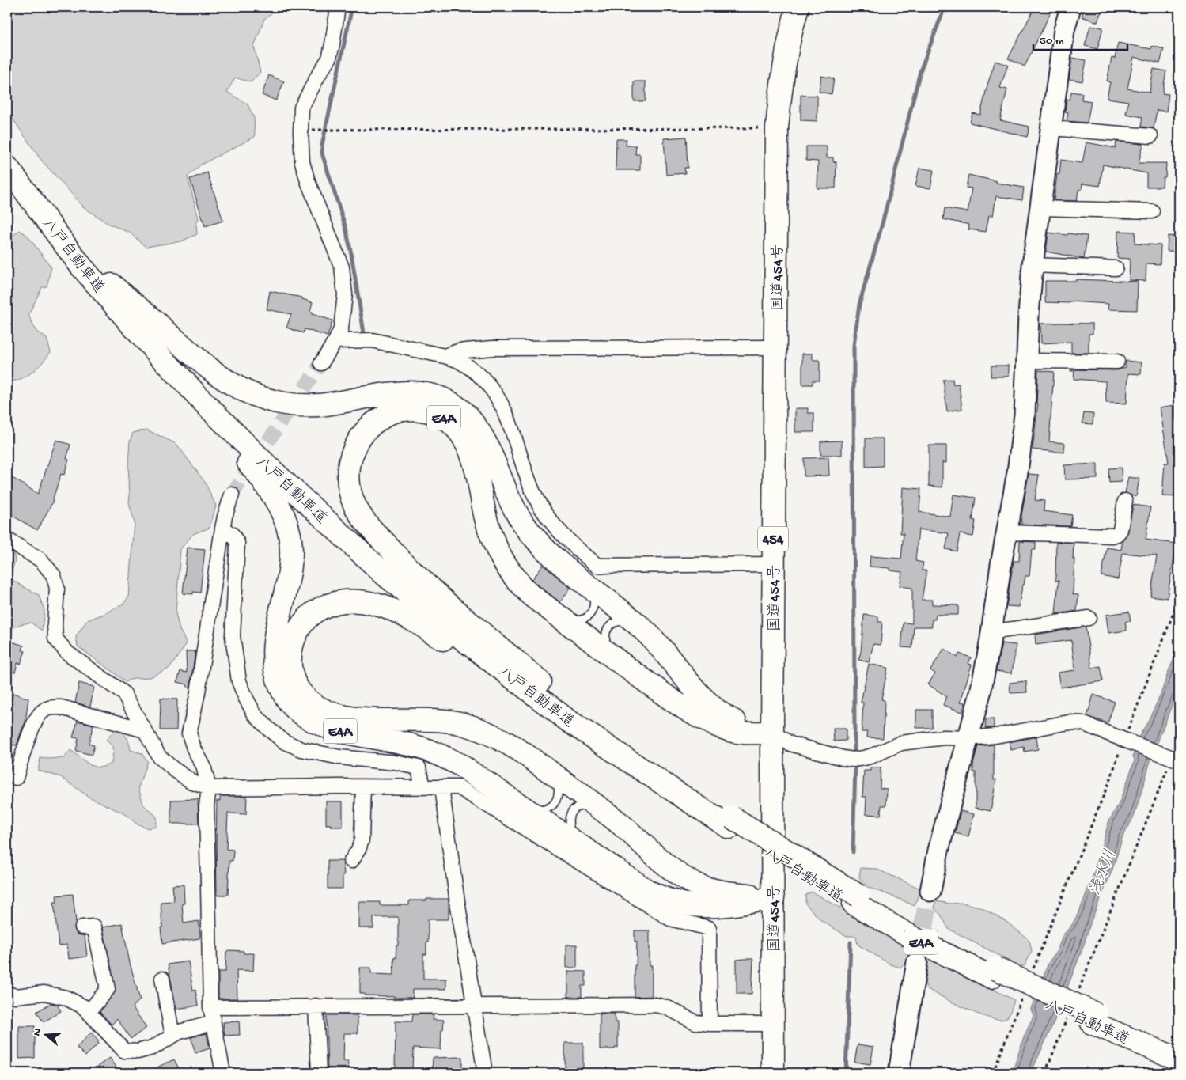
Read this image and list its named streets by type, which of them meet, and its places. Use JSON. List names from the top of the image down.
{
  "streets": {
    "highway": [
      "八戸自動車道",
      "国道454号",
      "E4A",
      "454"
    ]
  },
  "crossings": [
    ["八戸自動車道", "E4A"],
    ["国道454号", "E4A"]
  ],
  "water": ["浅水川"],
  "scale_bar": "50 m",
  "north": "left"
}
